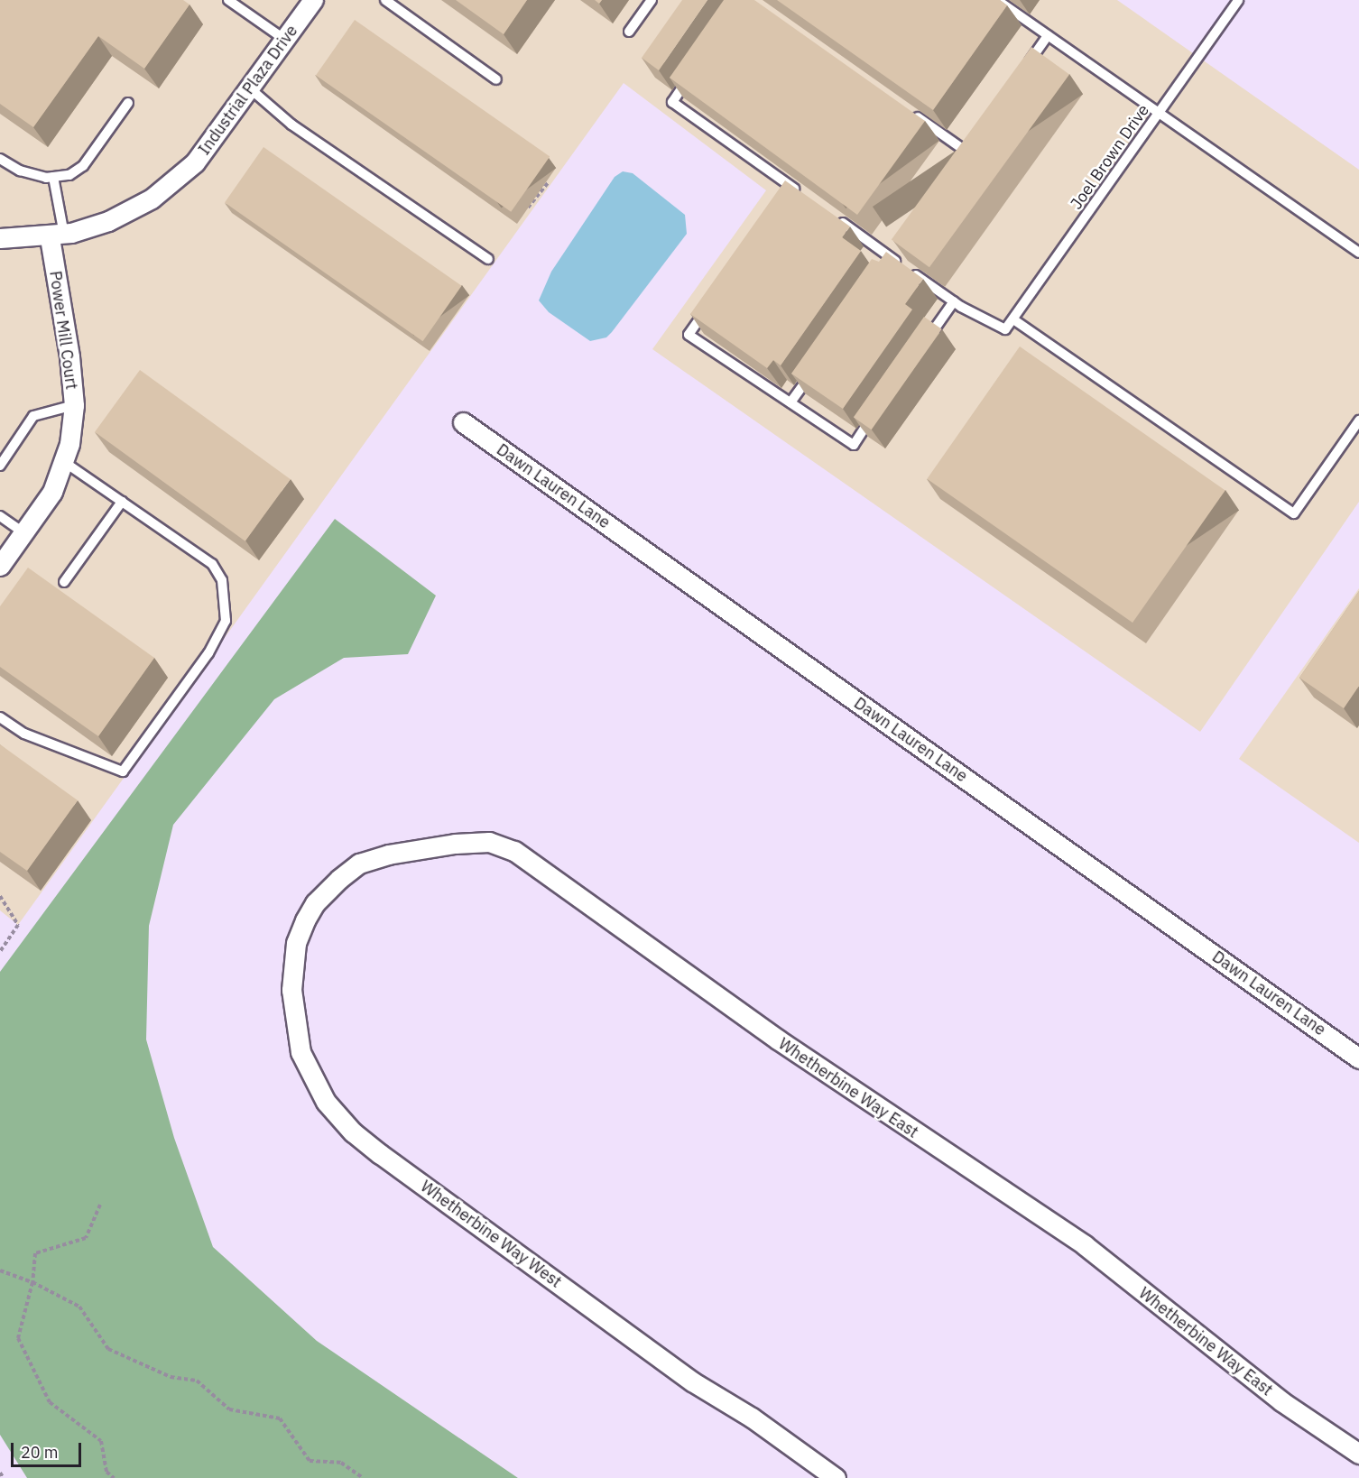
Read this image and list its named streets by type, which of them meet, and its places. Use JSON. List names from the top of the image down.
{
  "streets": {
    "street": [
      "Industrial Plaza Drive",
      "Power Mill Court",
      "Dawn Lauren Lane",
      "Whetherbine Way East",
      "Whetherbine Way West"
    ],
    "lane": ["Joel Brown Drive"]
  },
  "crossings": [
    ["Industrial Plaza Drive", "Power Mill Court"],
    ["Whetherbine Way East", "Whetherbine Way West"]
  ],
  "scale_bar": "20 m"
}
